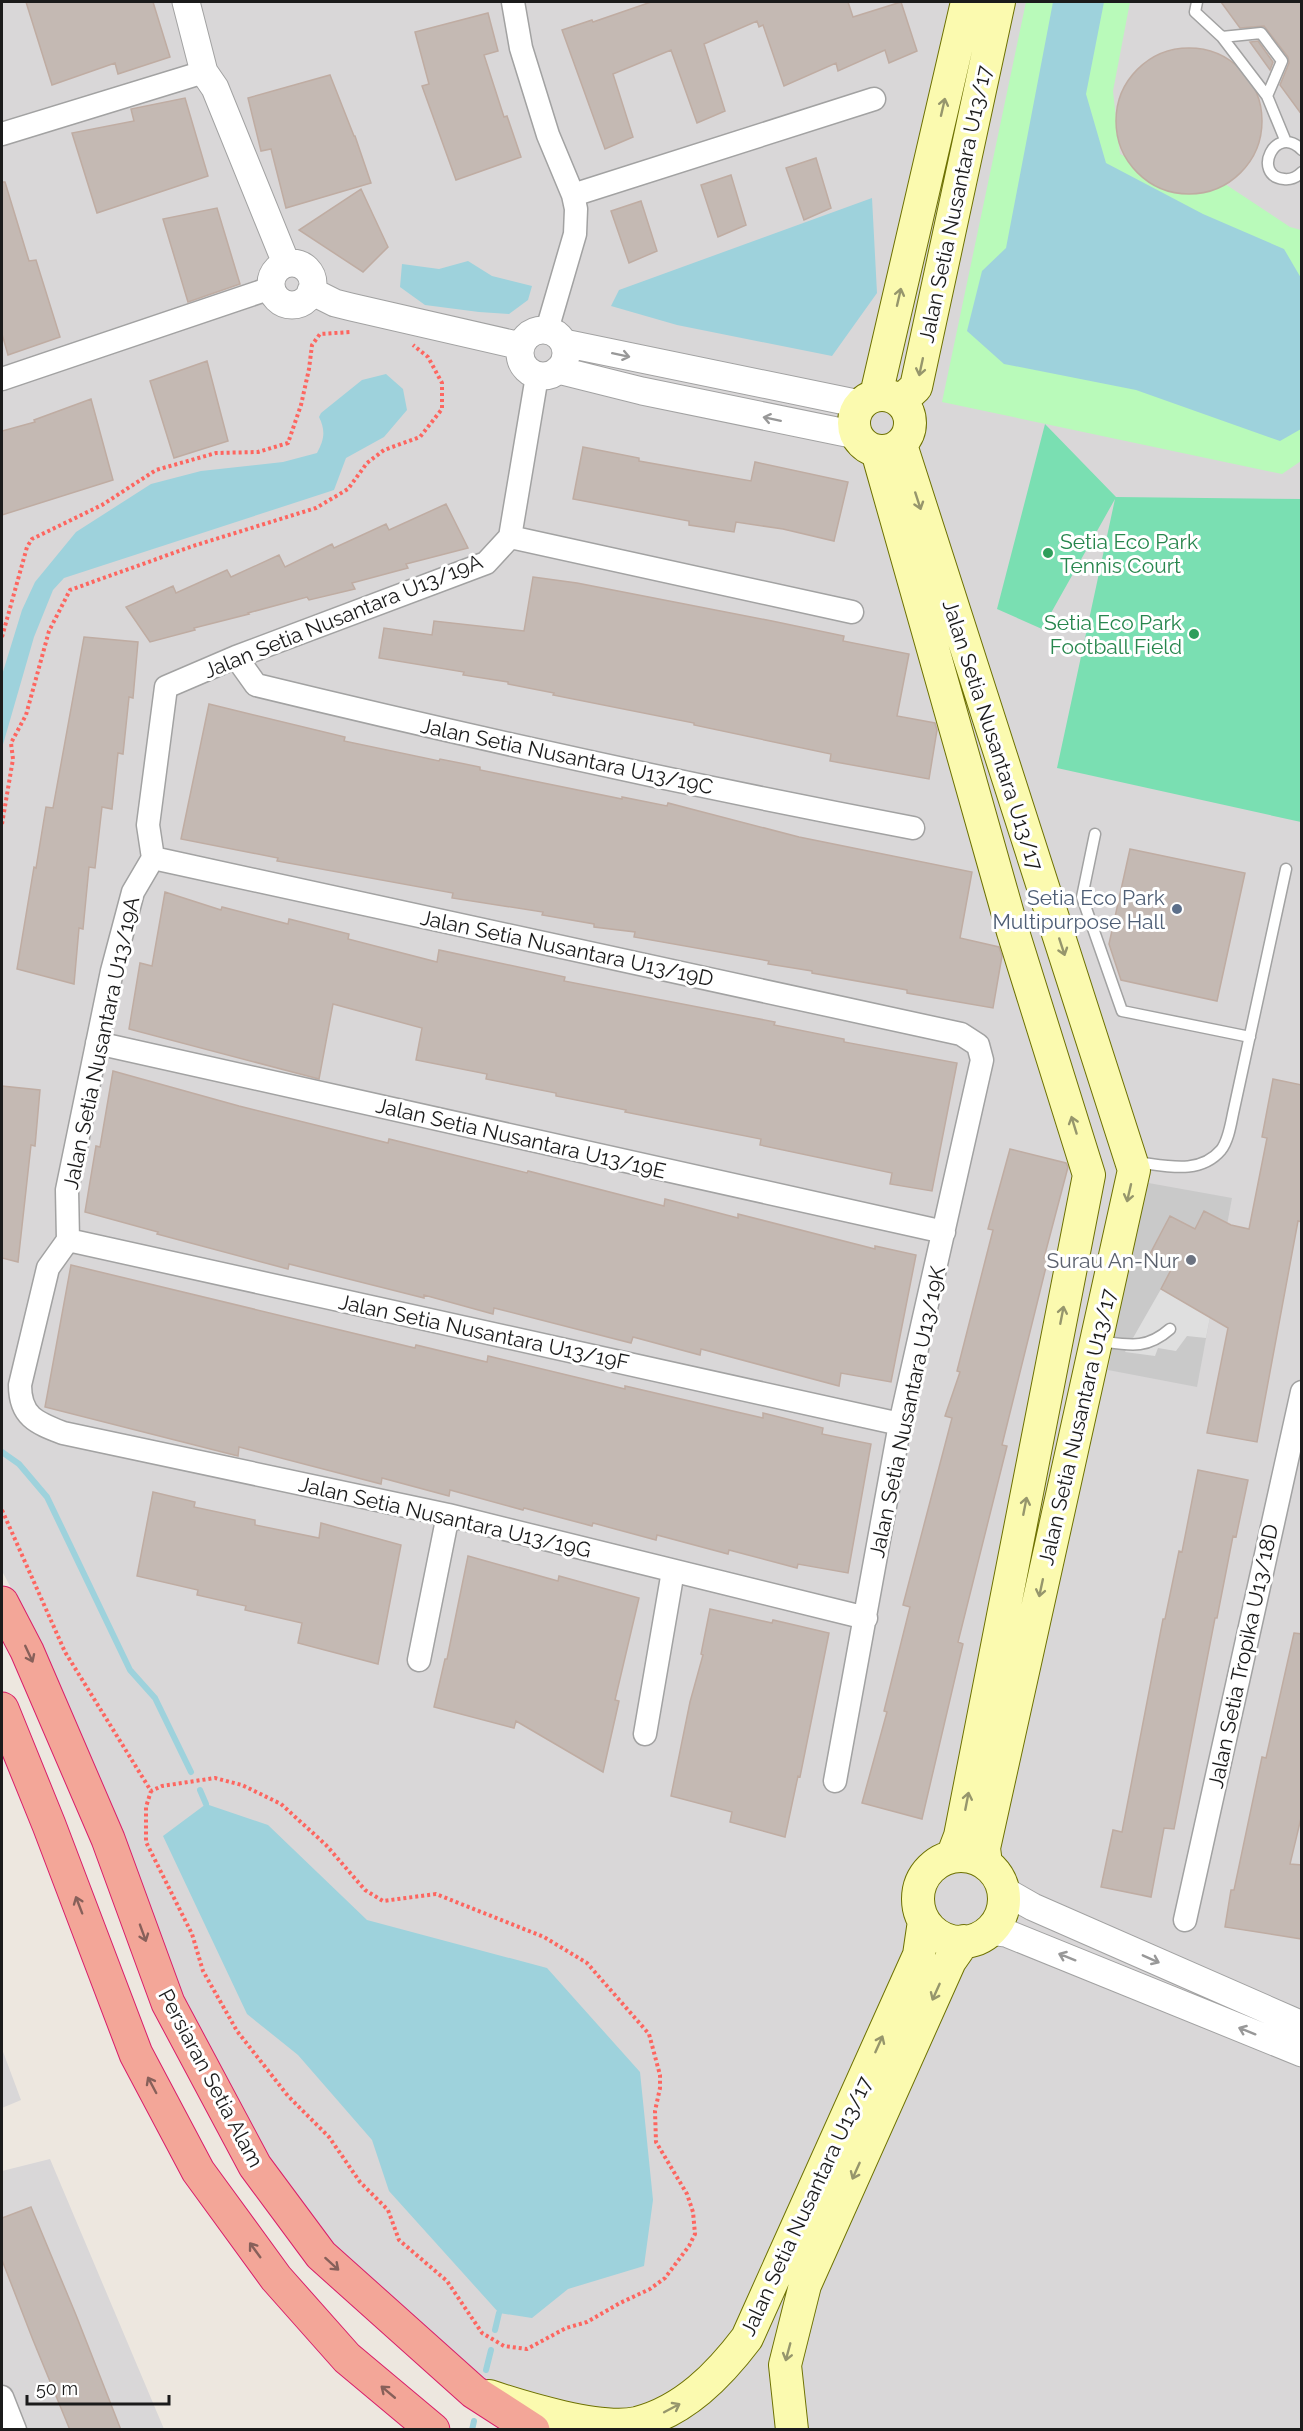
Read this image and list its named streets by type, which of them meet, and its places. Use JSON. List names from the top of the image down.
{
  "streets": {
    "highway": ["Persiaran Setia Alam"],
    "main road": ["Jalan Setia Nusantara U13/17"],
    "street": [
      "Jalan Setia Nusantara U13/19A",
      "Jalan Setia Nusantara U13/19C",
      "Jalan Setia Nusantara U13/19D",
      "Jalan Setia Nusantara U13/19E",
      "Jalan Setia Nusantara U13/19F",
      "Jalan Setia Nusantara U13/19K",
      "Jalan Setia Nusantara U13/19G",
      "Jalan Setia Tropika U13/18D"
    ]
  },
  "crossings": [
    ["Jalan Setia Nusantara U13/17", "Persiaran Setia Alam"],
    ["Jalan Setia Nusantara U13/19A", "Jalan Setia Nusantara U13/19C"],
    ["Jalan Setia Nusantara U13/19A", "Jalan Setia Nusantara U13/19D"],
    ["Jalan Setia Nusantara U13/19A", "Jalan Setia Nusantara U13/19E"],
    ["Jalan Setia Nusantara U13/19A", "Jalan Setia Nusantara U13/19F"],
    ["Jalan Setia Nusantara U13/19A", "Jalan Setia Nusantara U13/19G"],
    ["Jalan Setia Nusantara U13/19D", "Jalan Setia Nusantara U13/19K"],
    ["Jalan Setia Nusantara U13/19E", "Jalan Setia Nusantara U13/19K"],
    ["Jalan Setia Nusantara U13/19F", "Jalan Setia Nusantara U13/19K"],
    ["Jalan Setia Nusantara U13/19F", "Jalan Setia Nusantara U13/19G"],
    ["Jalan Setia Nusantara U13/19K", "Jalan Setia Nusantara U13/19G"]
  ],
  "places": [
    "Setia Eco Park Tennis Court",
    "Setia Eco Park Football Field",
    "Setia Eco Park Multipurpose Hall",
    "Surau An-Nur"
  ],
  "scale_bar": "50 m"
}
